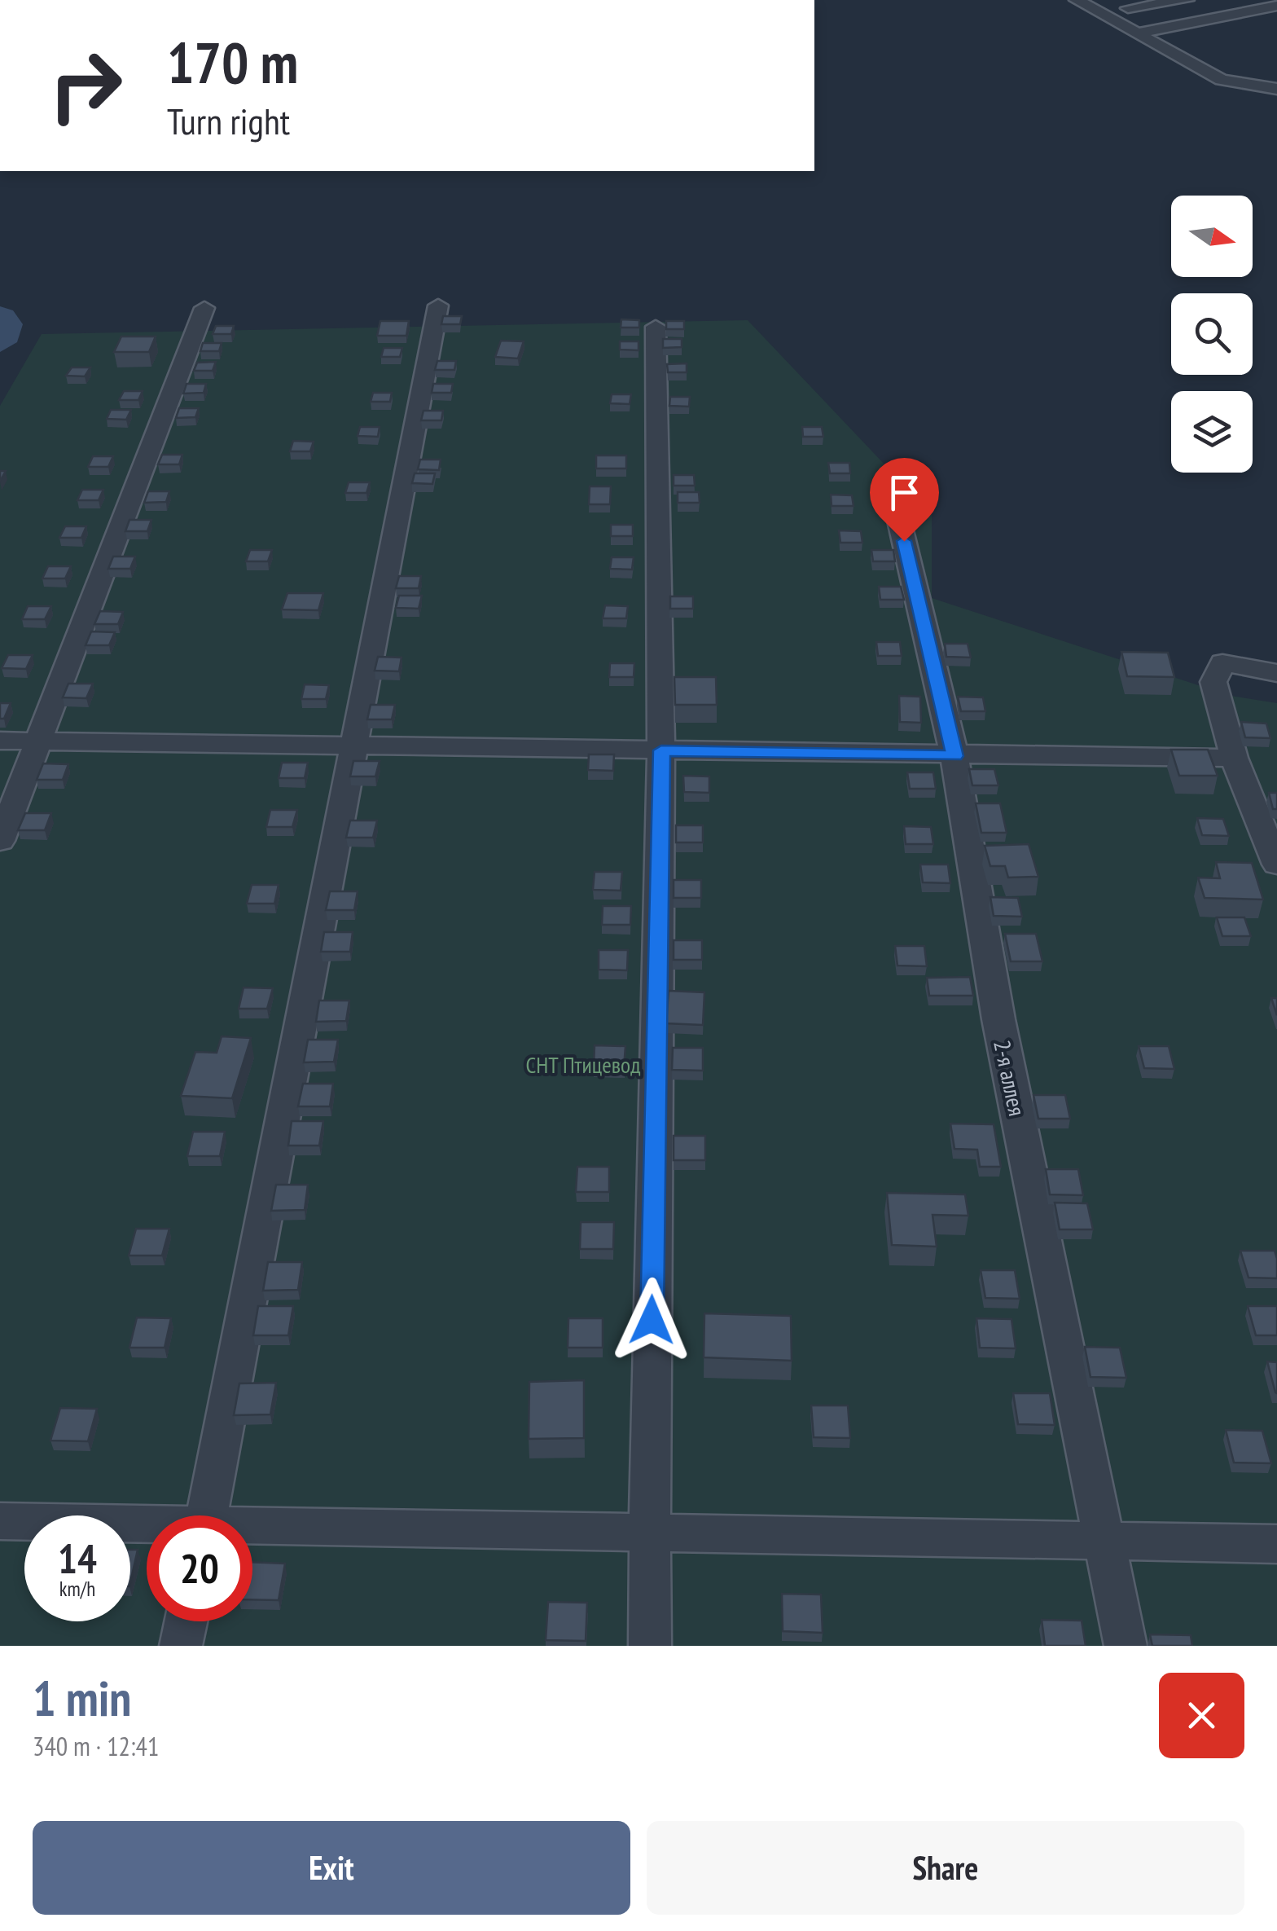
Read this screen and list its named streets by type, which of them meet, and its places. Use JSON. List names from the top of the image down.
{
  "streets": {
    "street": ["2-я аллея"]
  },
  "parks": ["СНТ Птицевод"],
  "north": "right",
  "page": {
    "turn": ["170 m", "Turn right"],
    "speed": "14 km/h",
    "limit": "20",
    "heading": ["1 min", "340 m · 12:41"],
    "buttons": ["Exit", "Share"]
  }
}
